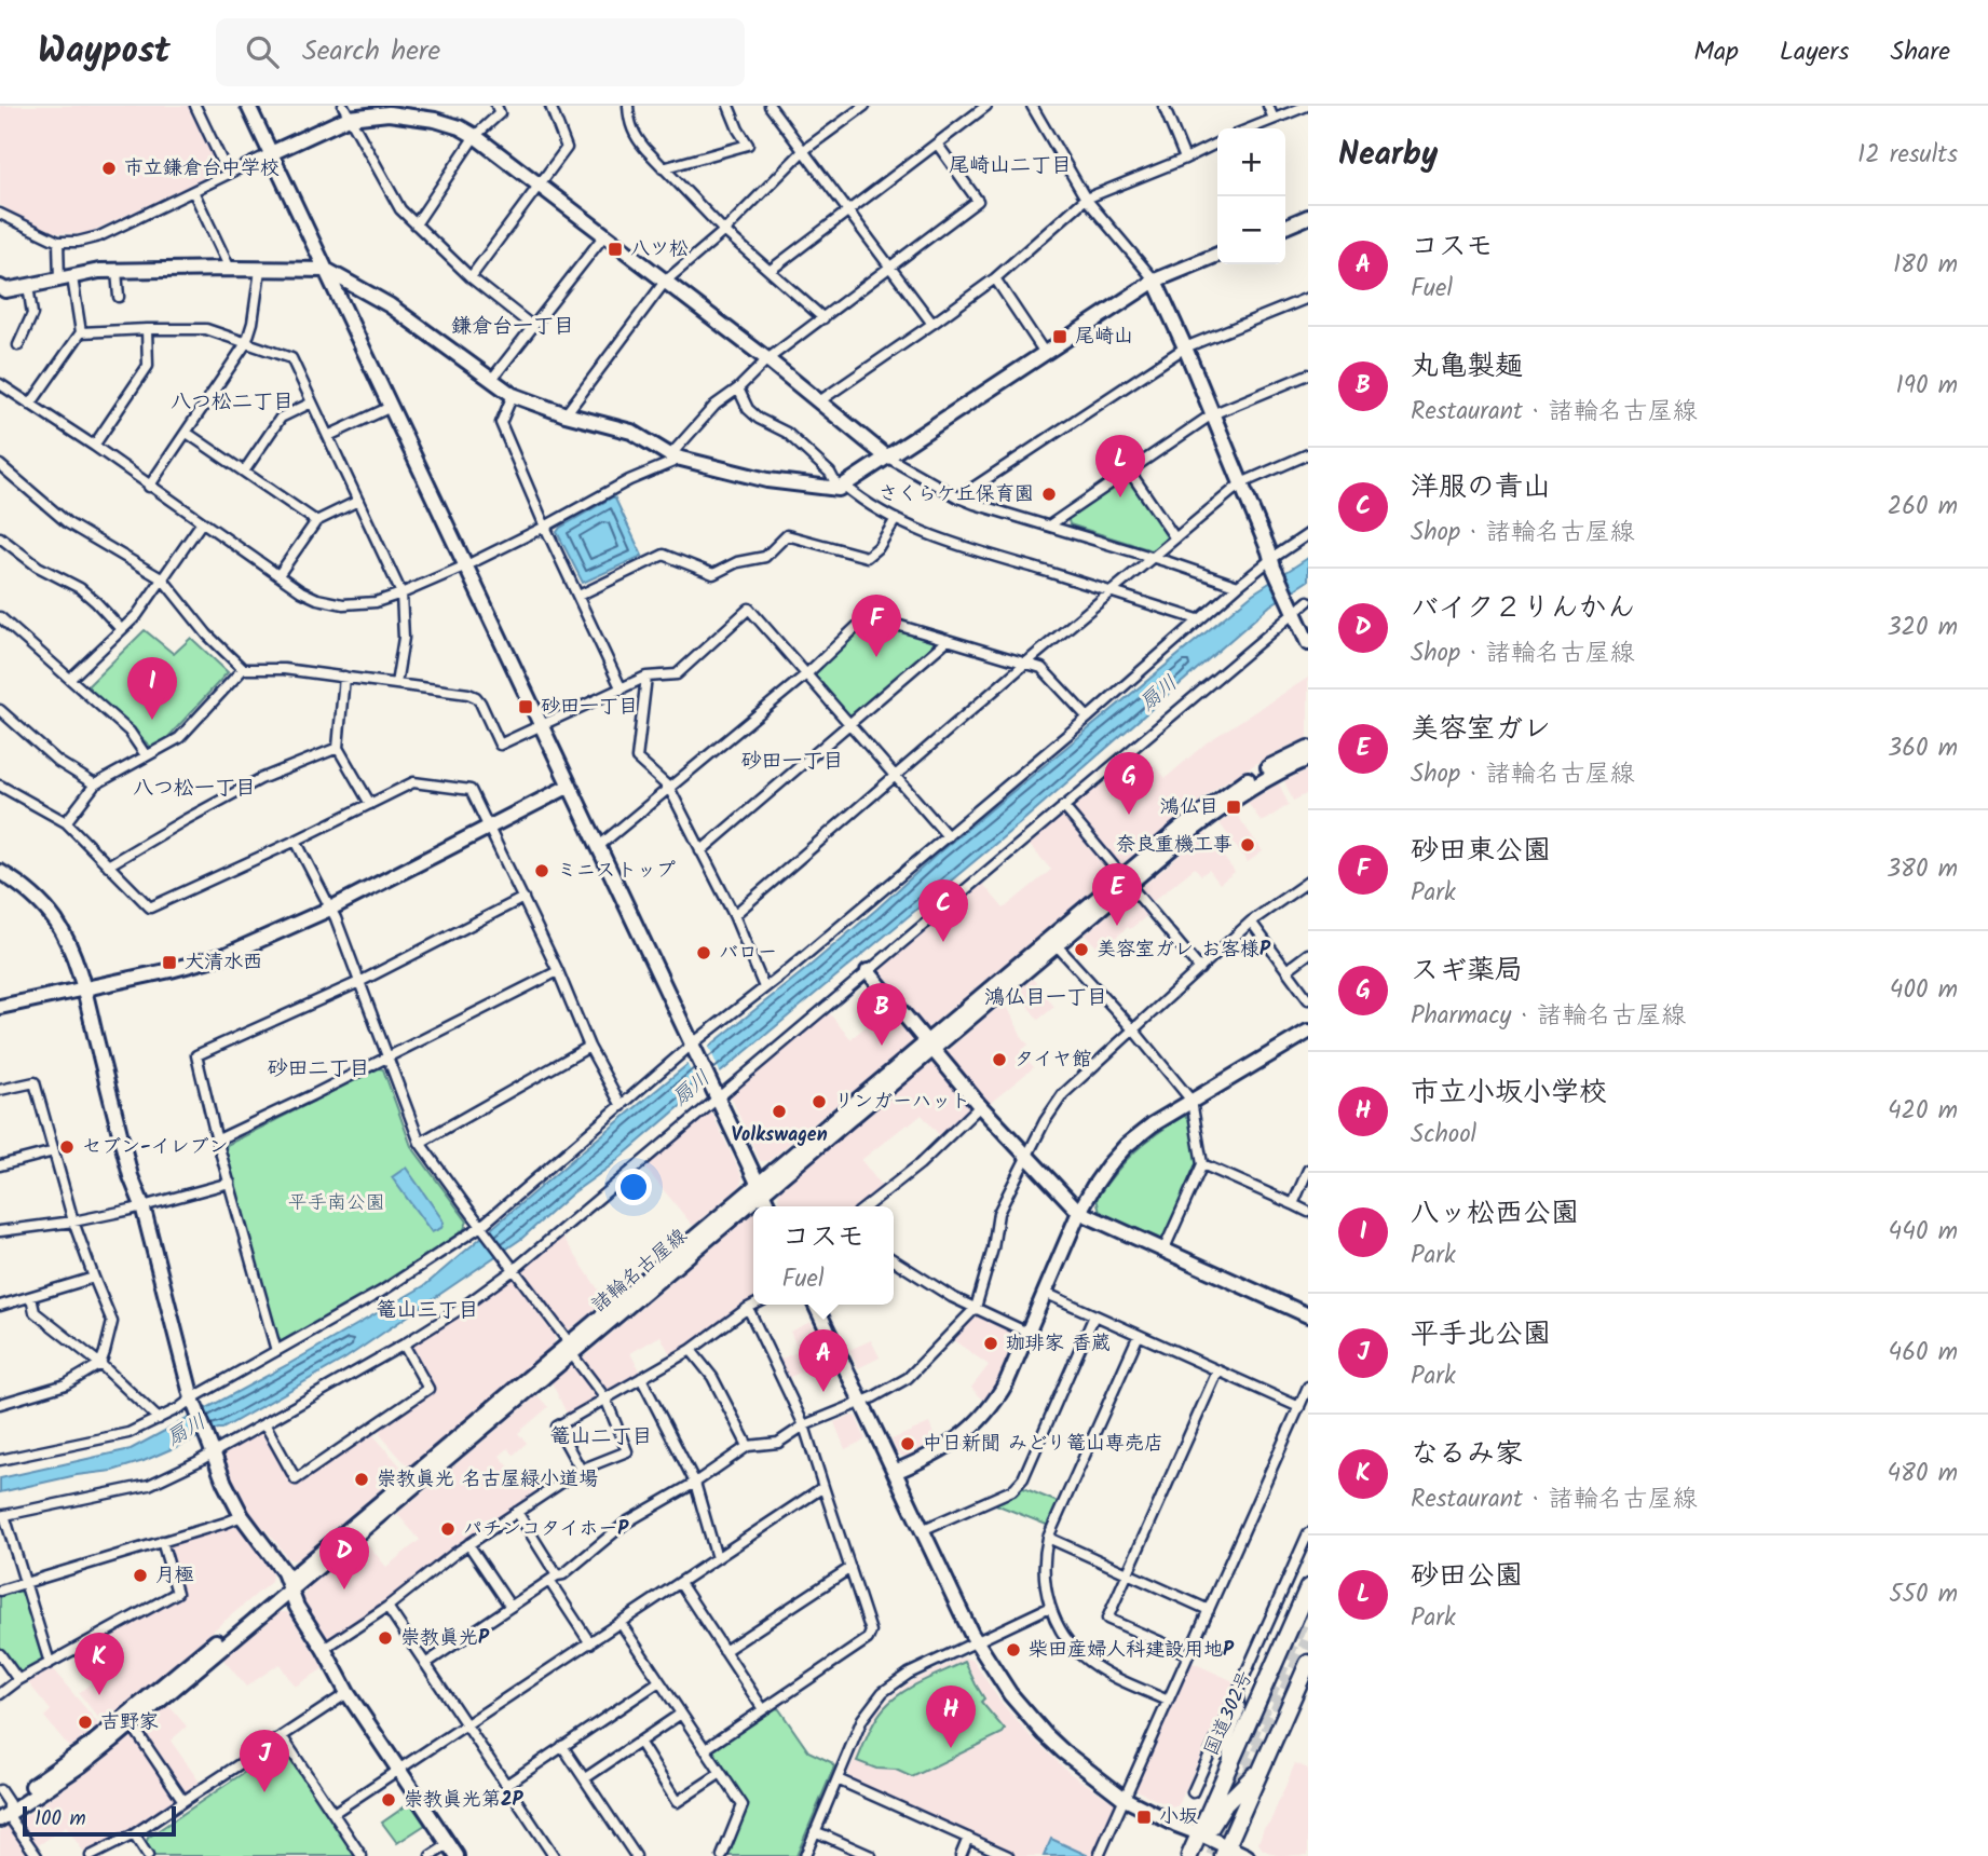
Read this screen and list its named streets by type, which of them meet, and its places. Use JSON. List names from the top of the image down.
{
  "streets": {
    "highway": ["国道302号"],
    "street": ["諸輪名古屋線"]
  },
  "districts": [
    "尾崎山二丁目",
    "鎌倉台一丁目",
    "八つ松二丁目",
    "砂田一丁目",
    "八つ松一丁目",
    "鴻仏目一丁目",
    "砂田二丁目",
    "篭山三丁目",
    "篭山二丁目"
  ],
  "water": ["扇川"],
  "parks": ["平手南公園"],
  "places": {
    "other": [
      "市立鎌倉台中学校",
      "さくらケ丘保育園",
      "奈良重機工事",
      "ミニストップ",
      "美容室ガレ お客様P",
      "バロー",
      "タイヤ館",
      "リンガーハット",
      "Volkswagen",
      "セブン-イレブン",
      "珈琲家 香蔵",
      "中日新聞 みどり篭山専売店",
      "崇教眞光 名古屋緑小道場",
      "パチンコタイホーP",
      "月極",
      "崇教眞光P",
      "柴田産婦人科建設用地P",
      "吉野家",
      "崇教眞光第2P"
    ],
    "transit": [
      "八ツ松",
      "尾崎山",
      "砂田一丁目",
      "鴻仏目",
      "大清水西",
      "小坂"
    ]
  },
  "scale_bar": "100 m",
  "page": {
    "header": "Waypost",
    "search": "Search here",
    "nav": ["Map", "Layers", "Share"],
    "heading": ["Nearby", "12 results"],
    "map_buttons": ["+", "−"],
    "list": [
      {
        "mark": "A",
        "name": "コスモ",
        "note": "Fuel",
        "value": "180 m"
      },
      {
        "mark": "B",
        "name": "丸亀製麺",
        "note": "Restaurant · 諸輪名古屋線",
        "value": "190 m"
      },
      {
        "mark": "C",
        "name": "洋服の青山",
        "note": "Shop · 諸輪名古屋線",
        "value": "260 m"
      },
      {
        "mark": "D",
        "name": "バイク２りんかん",
        "note": "Shop · 諸輪名古屋線",
        "value": "320 m"
      },
      {
        "mark": "E",
        "name": "美容室ガレ",
        "note": "Shop · 諸輪名古屋線",
        "value": "360 m"
      },
      {
        "mark": "F",
        "name": "砂田東公園",
        "note": "Park",
        "value": "380 m"
      },
      {
        "mark": "G",
        "name": "スギ薬局",
        "note": "Pharmacy · 諸輪名古屋線",
        "value": "400 m"
      },
      {
        "mark": "H",
        "name": "市立小坂小学校",
        "note": "School",
        "value": "420 m"
      },
      {
        "mark": "I",
        "name": "八ッ松西公園",
        "note": "Park",
        "value": "440 m"
      },
      {
        "mark": "J",
        "name": "平手北公園",
        "note": "Park",
        "value": "460 m"
      },
      {
        "mark": "K",
        "name": "なるみ家",
        "note": "Restaurant · 諸輪名古屋線",
        "value": "480 m"
      },
      {
        "mark": "L",
        "name": "砂田公園",
        "note": "Park",
        "value": "550 m"
      }
    ],
    "pins": [
      "L",
      "F",
      "I",
      "G",
      "E",
      "C",
      "B",
      "A",
      "D",
      "K",
      "H",
      "J"
    ],
    "popup": ["コスモ", "Fuel"],
    "scale": "100 m"
  }
}
